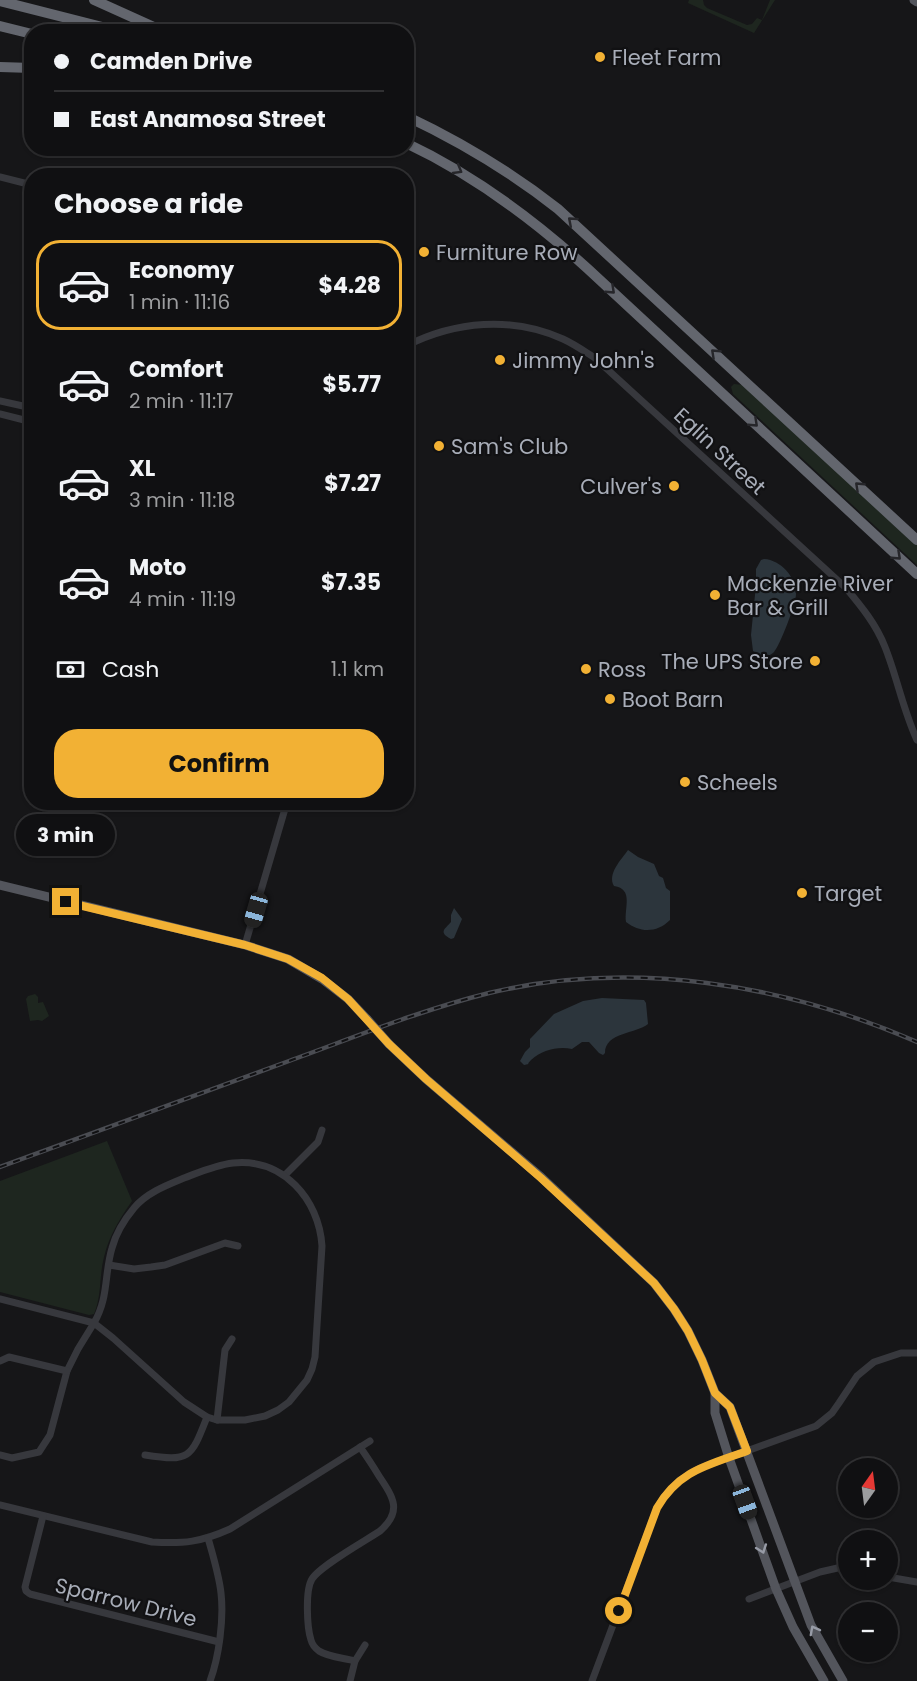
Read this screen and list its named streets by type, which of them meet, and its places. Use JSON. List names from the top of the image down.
{
  "streets": {
    "street": ["Eglin Street", "Sparrow Drive"]
  },
  "places": [
    "Fleet Farm",
    "Furniture Row",
    "Jimmy John's",
    "Sam's Club",
    "Culver's",
    "Mackenzie River Bar & Grill",
    "The UPS Store",
    "Ross",
    "Boot Barn",
    "Scheels",
    "Target"
  ],
  "north": "top",
  "page": {
    "banner": ["Camden Drive", "East Anamosa Street"],
    "heading": "Choose a ride",
    "list": [
      {
        "name": "Economy",
        "note": "1 min · 11:16",
        "value": "$4.28"
      },
      {
        "name": "Comfort",
        "note": "2 min · 11:17",
        "value": "$5.77"
      },
      {
        "name": "XL",
        "note": "3 min · 11:18",
        "value": "$7.27"
      },
      {
        "name": "Moto",
        "note": "4 min · 11:19",
        "value": "$7.35"
      }
    ],
    "pay": ["Cash", "1.1 km"],
    "buttons": "Confirm",
    "bubble": "3 min",
    "map_buttons": ["+", "−"]
  }
}
